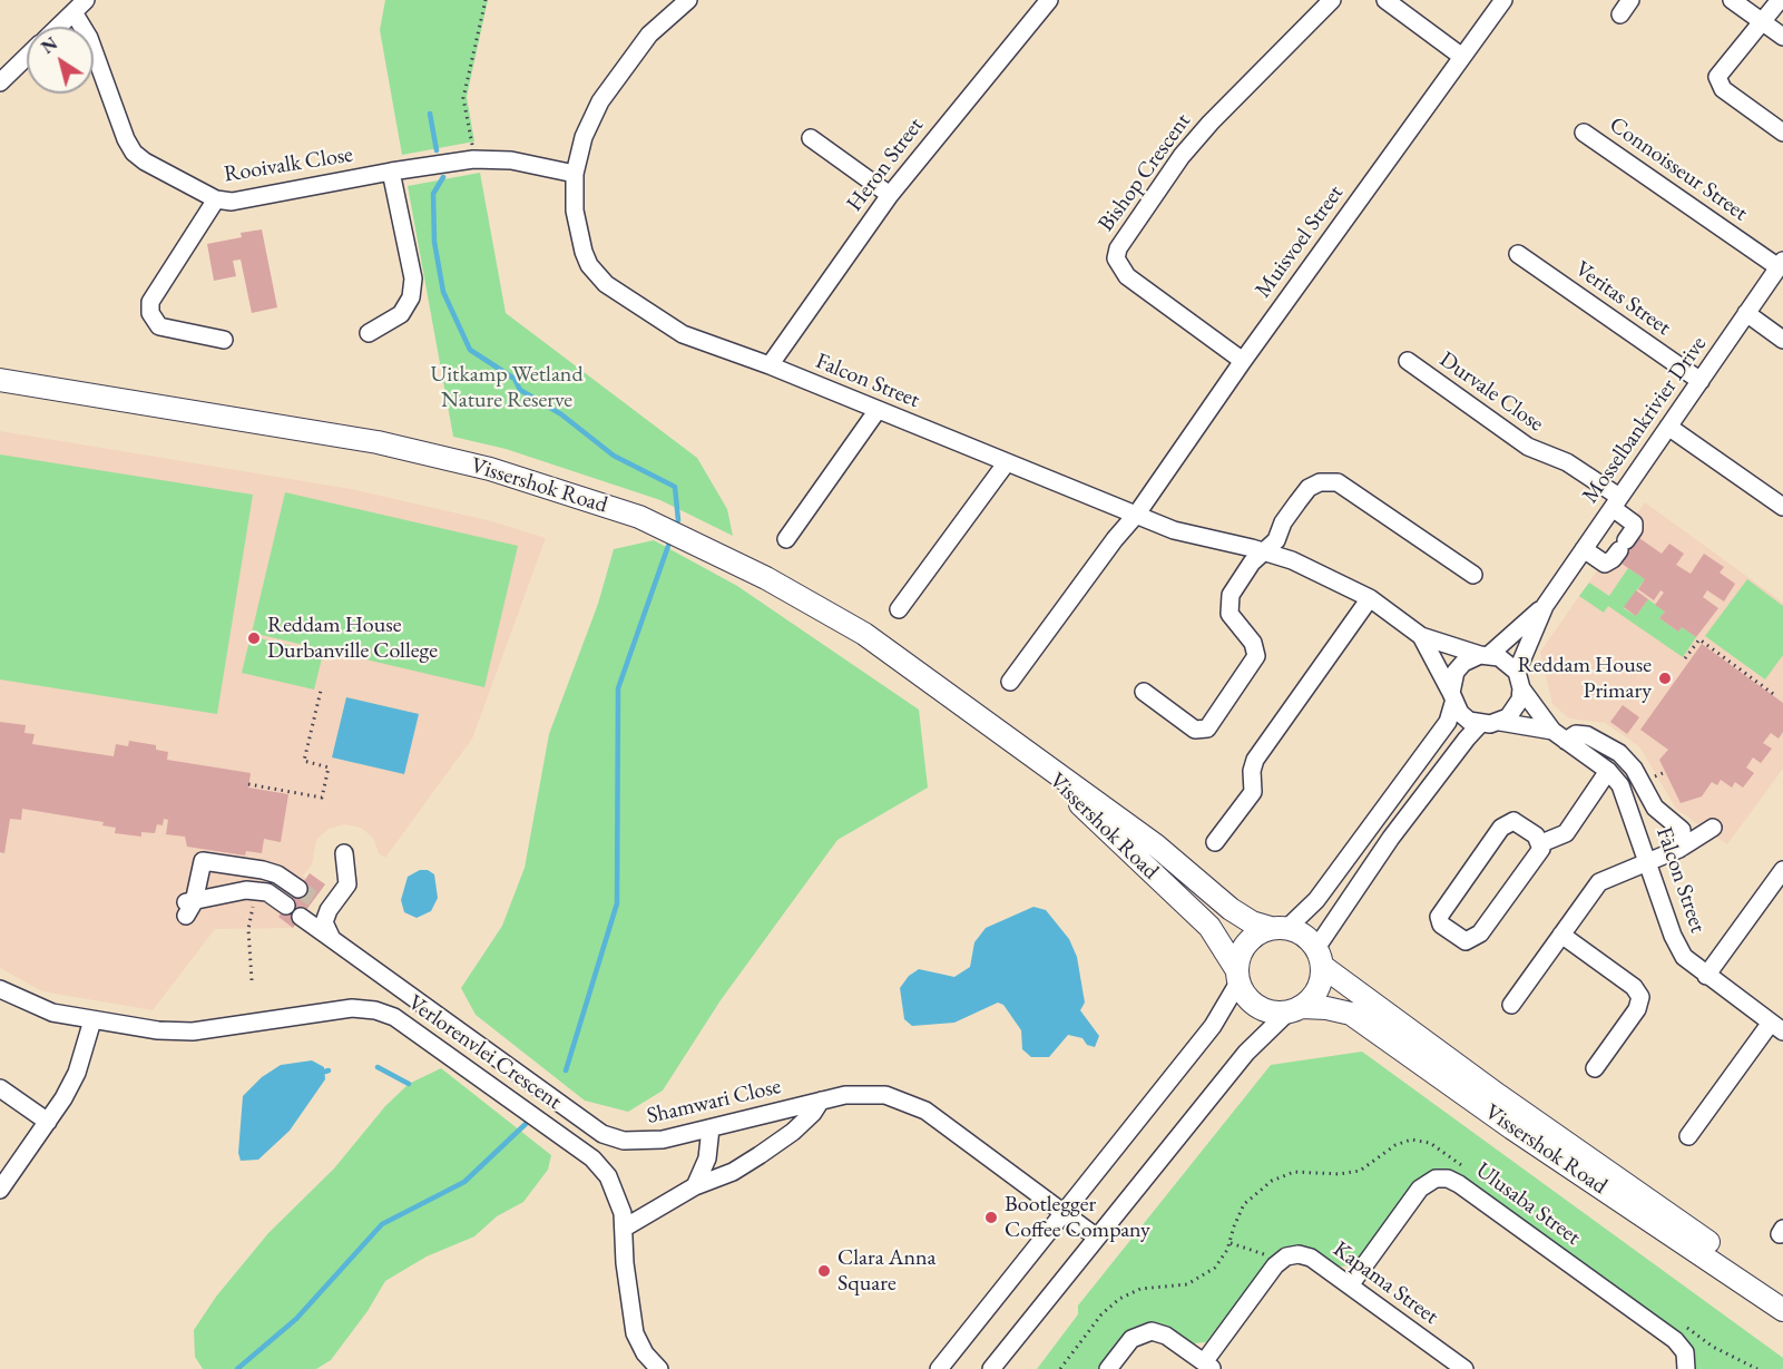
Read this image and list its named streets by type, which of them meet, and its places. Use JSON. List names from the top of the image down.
{
  "streets": {
    "main road": ["Vissershok Road"],
    "street": [
      "Rooivalk Close",
      "Heron Street",
      "Connoisseur Street",
      "Bishop Crescent",
      "Muisvoel Street",
      "Veritas Street",
      "Falcon Street",
      "Durvale Close",
      "Mosselbankrivier Drive",
      "Verlorenvlei Crescent",
      "Shamwari Close",
      "Ulusaba Street",
      "Kapama Street"
    ]
  },
  "crossings": [
    ["Rooivalk Close", "Falcon Street"],
    ["Heron Street", "Falcon Street"],
    ["Connoisseur Street", "Mosselbankrivier Drive"],
    ["Bishop Crescent", "Muisvoel Street"],
    ["Muisvoel Street", "Falcon Street"],
    ["Veritas Street", "Mosselbankrivier Drive"],
    ["Falcon Street", "Mosselbankrivier Drive"],
    ["Durvale Close", "Mosselbankrivier Drive"],
    ["Ulusaba Street", "Kapama Street"]
  ],
  "parks": ["Uitkamp Wetland Nature Reserve"],
  "places": [
    "Reddam House Durbanville College",
    "Reddam House Primary",
    "Bootlegger Coffee Company",
    "Clara Anna Square"
  ],
  "north": "top left"
}
